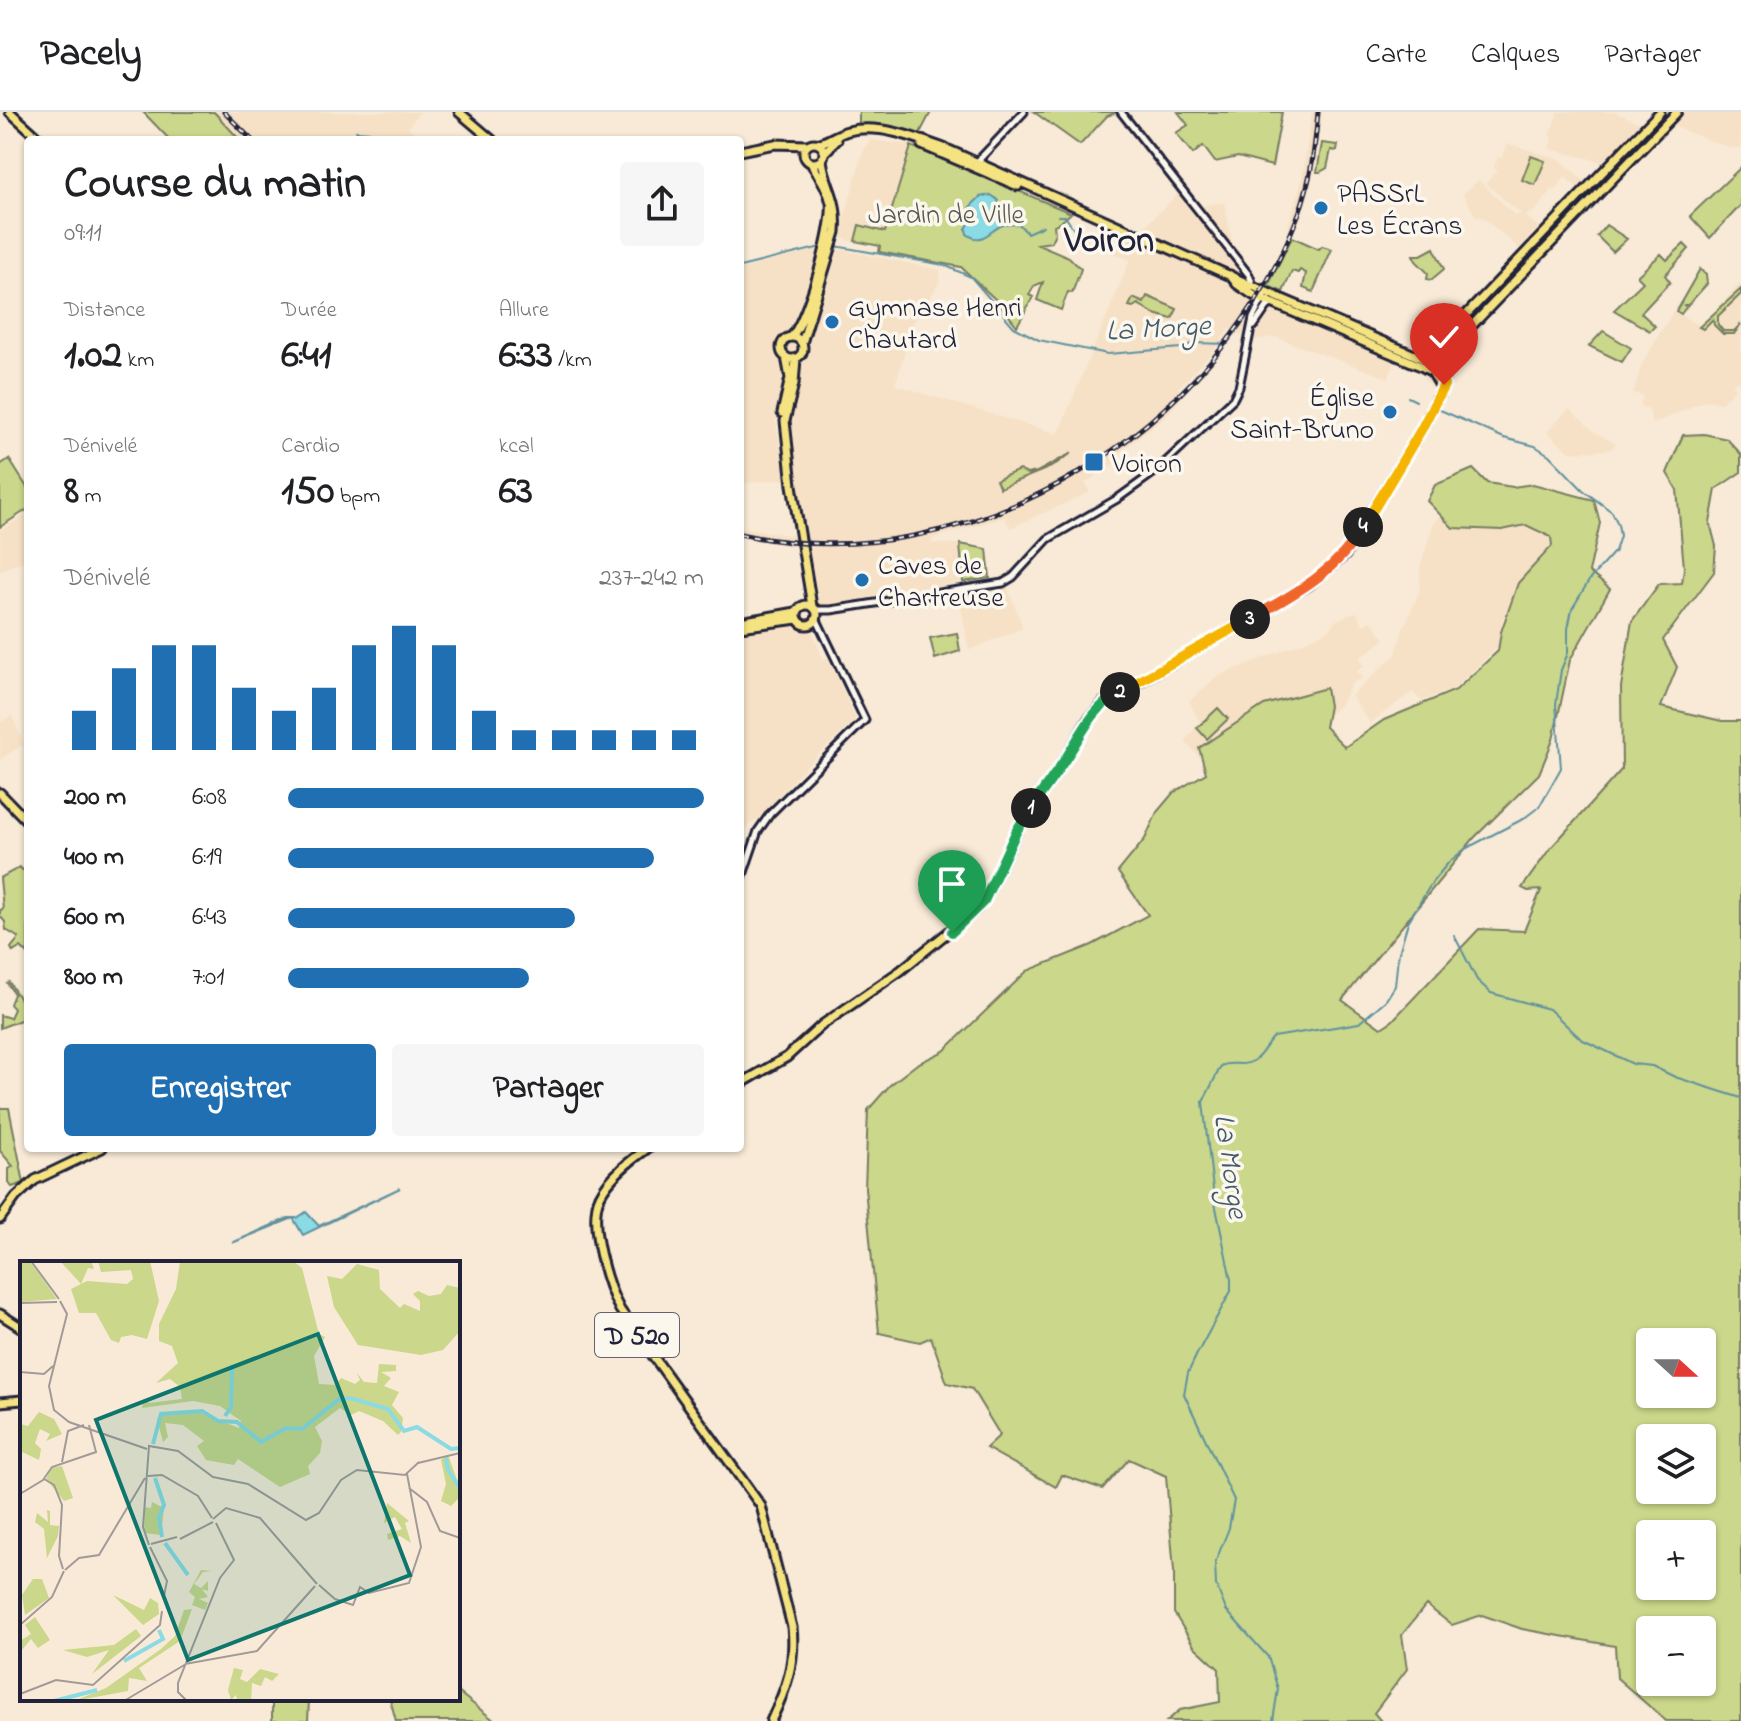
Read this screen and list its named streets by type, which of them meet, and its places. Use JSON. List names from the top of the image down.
{
  "streets": {
    "main road": ["D 520"]
  },
  "districts": ["Voiron"],
  "water": ["La Morge"],
  "parks": ["Jardin de Ville"],
  "places": {
    "other": [
      "PASSrL Les Écrans",
      "Gymnase Henri Chautard",
      "Église Saint-Bruno",
      "Caves de Chartreuse"
    ],
    "transit": ["Voiron"]
  },
  "north": "right",
  "page": {
    "header": "Pacely",
    "nav": ["Carte", "Calques", "Partager"],
    "heading": ["Course du matin", "09:11"],
    "stats": [
      ["Distance", "1.02 km"],
      ["Durée", "6:41"],
      ["Allure", "6:33 /km"],
      ["Dénivelé", "8 m"],
      ["Cardio", "150 bpm"],
      ["kcal", "63"]
    ],
    "pins": [
      "4",
      "3",
      "2",
      "1"
    ],
    "chart": ["Dénivelé", "237–242 m"],
    "list": [
      {
        "name": "200 m",
        "note": "6:08"
      },
      {
        "name": "400 m",
        "note": "6:19"
      },
      {
        "name": "600 m",
        "note": "6:43"
      },
      {
        "name": "800 m",
        "note": "7:01"
      }
    ],
    "buttons": ["Enregistrer", "Partager"],
    "map_buttons": ["+", "−"]
  }
}
